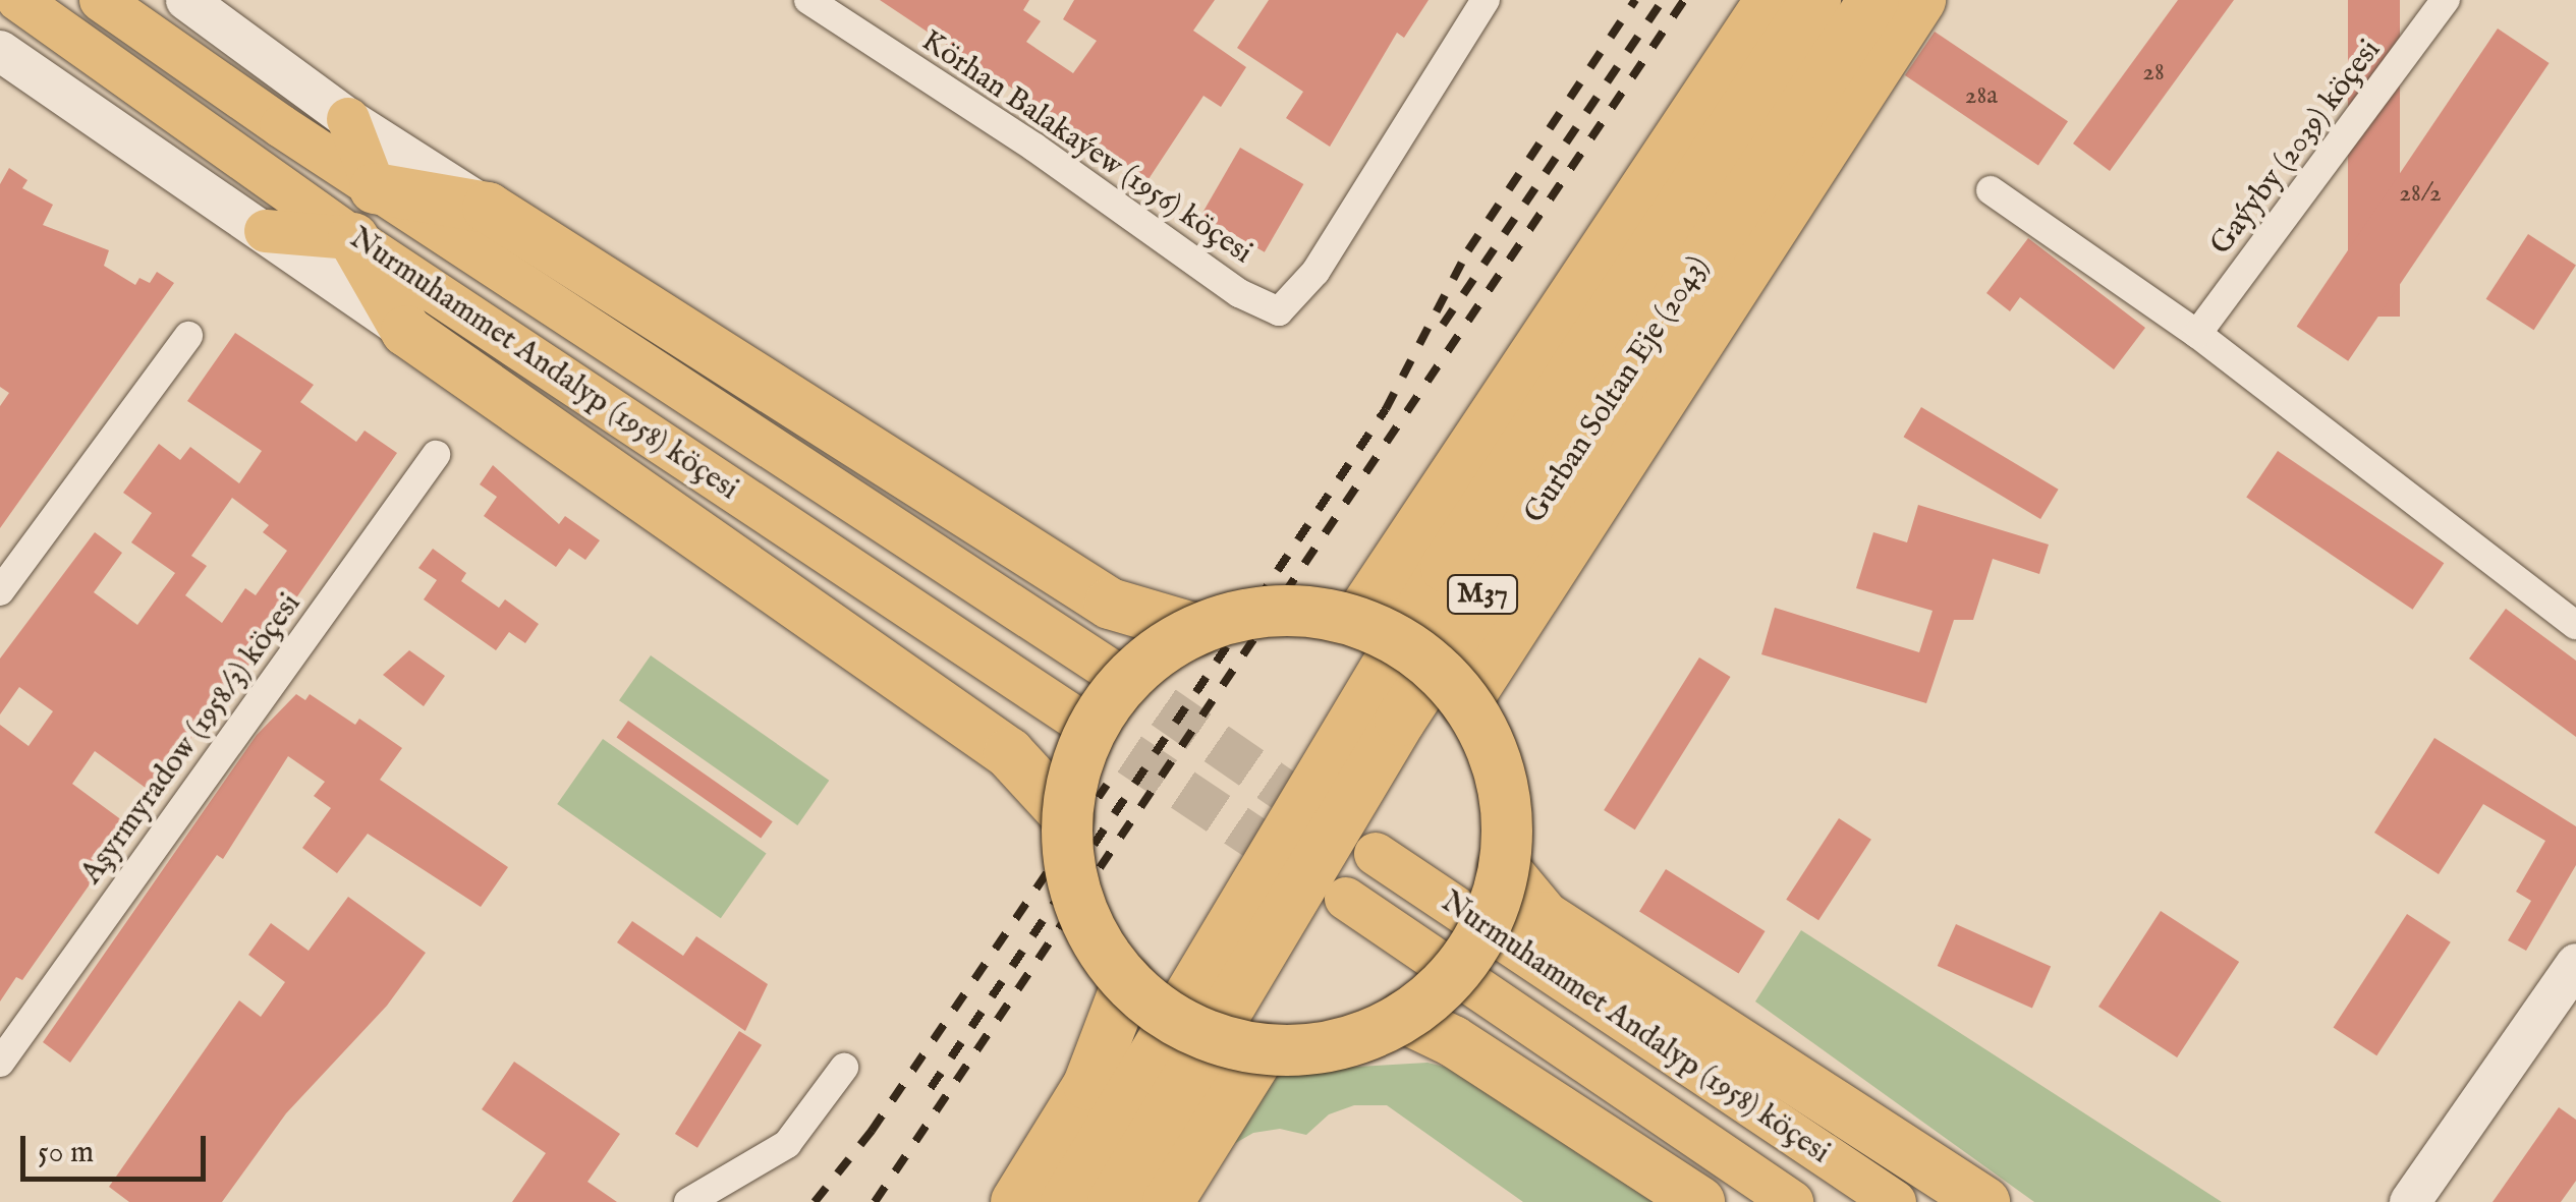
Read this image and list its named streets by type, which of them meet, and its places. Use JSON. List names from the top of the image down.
{
  "streets": {
    "highway": ["Gurban Soltan Eje (2043)", "M37"],
    "main road": ["Nurmuhammet Andalyp (1958) köçesi"],
    "street": ["Körhan Balakaýew (1956) köçesi", "Gaýyby (2039) köçesi", "Aşyrmyradow (1958/3) köçesi"]
  },
  "house_numbers": ["28", "28a", "28/2"],
  "scale_bar": "50 m"
}
